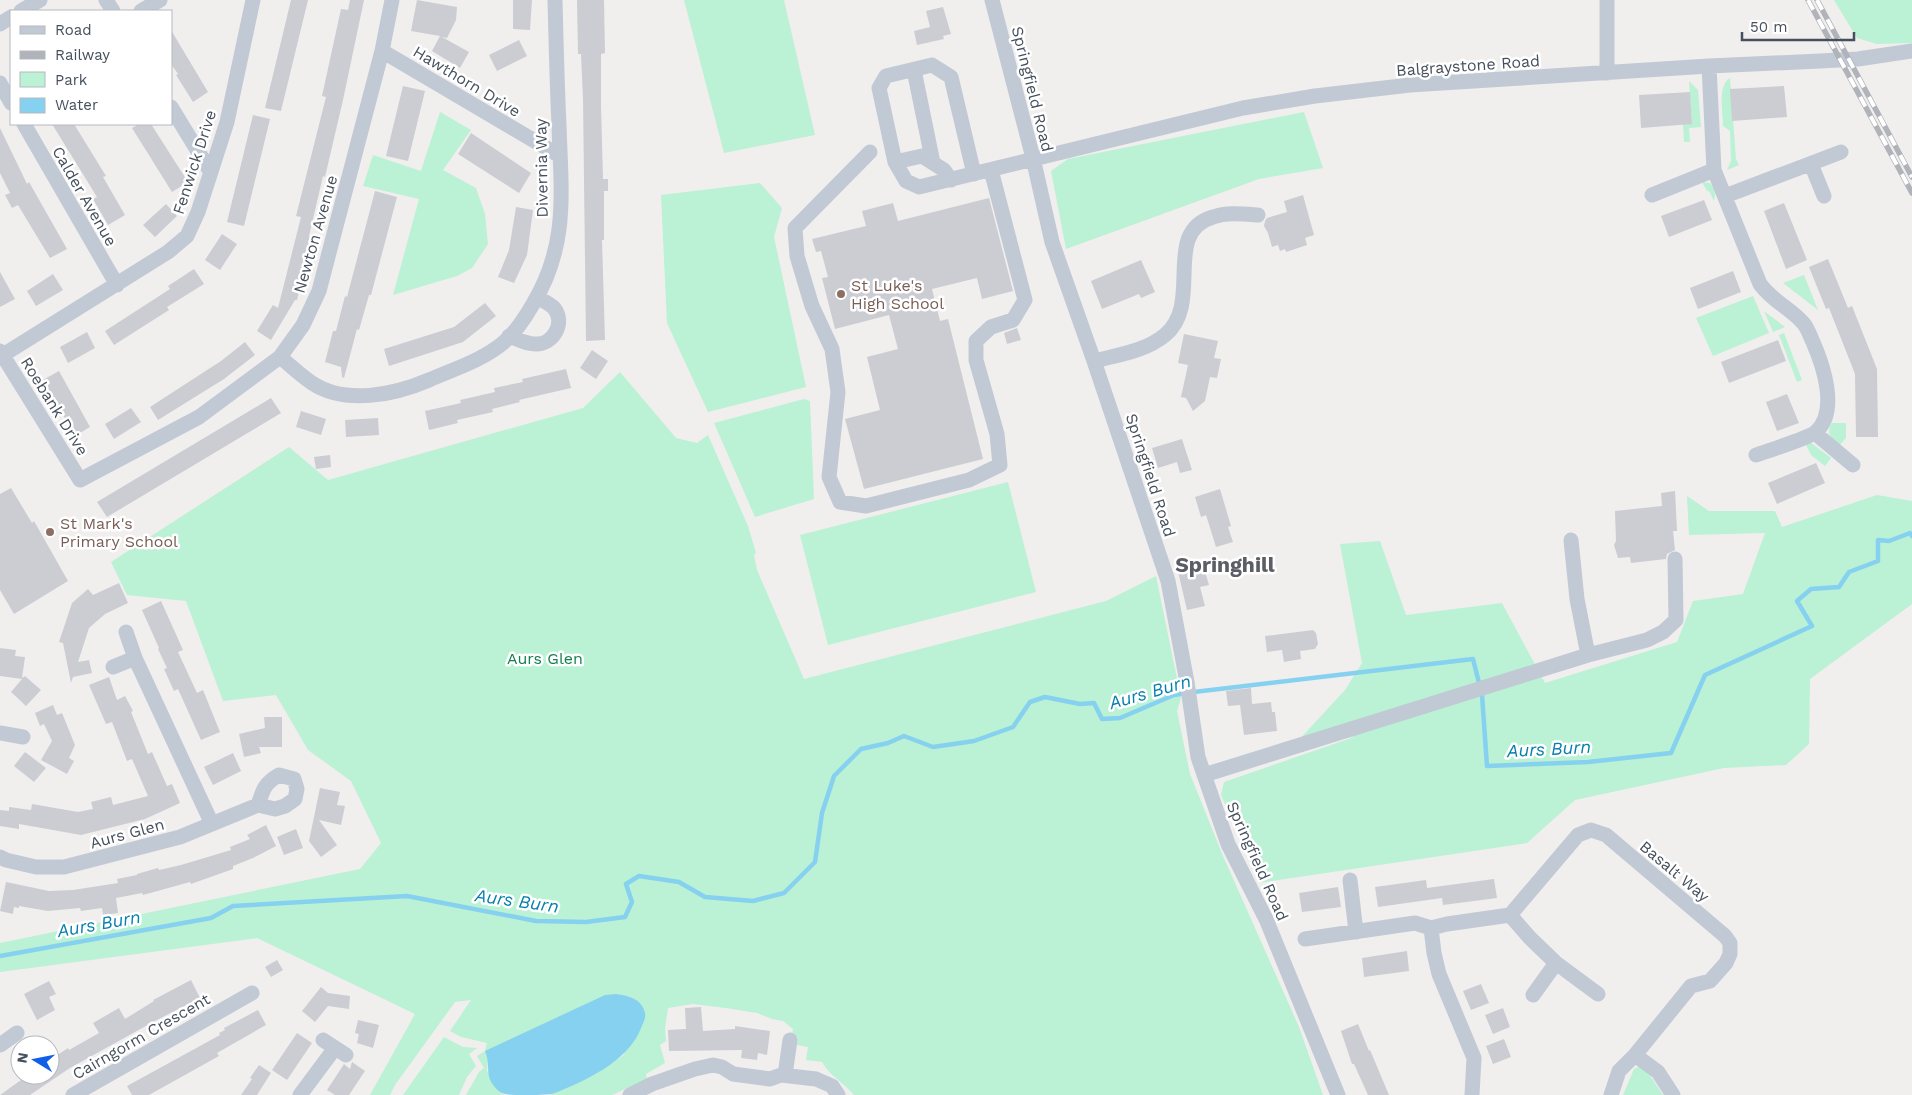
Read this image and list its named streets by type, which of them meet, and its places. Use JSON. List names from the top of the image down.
{
  "streets": {
    "street": [
      "Balgraystone Road",
      "Hawthorn Drive",
      "Springfield Road",
      "Fenwick Drive",
      "Divernia Way",
      "Calder Avenue",
      "Newton Avenue",
      "Roebank Drive",
      "Aurs Glen",
      "Basalt Way",
      "Cairngorm Crescent"
    ]
  },
  "crossings": [
    ["Balgraystone Road", "Springfield Road"],
    ["Hawthorn Drive", "Divernia Way"],
    ["Hawthorn Drive", "Newton Avenue"],
    ["Fenwick Drive", "Calder Avenue"],
    ["Fenwick Drive", "Roebank Drive"],
    ["Divernia Way", "Newton Avenue"],
    ["Newton Avenue", "Roebank Drive"]
  ],
  "districts": ["Springhill"],
  "water": ["Aurs Burn"],
  "parks": ["Aurs Glen"],
  "places": ["St Luke's High School", "St Mark's Primary School"],
  "legend": [
    "Road",
    "Railway",
    "Park",
    "Water"
  ],
  "scale_bar": "50 m",
  "north": "left"
}
